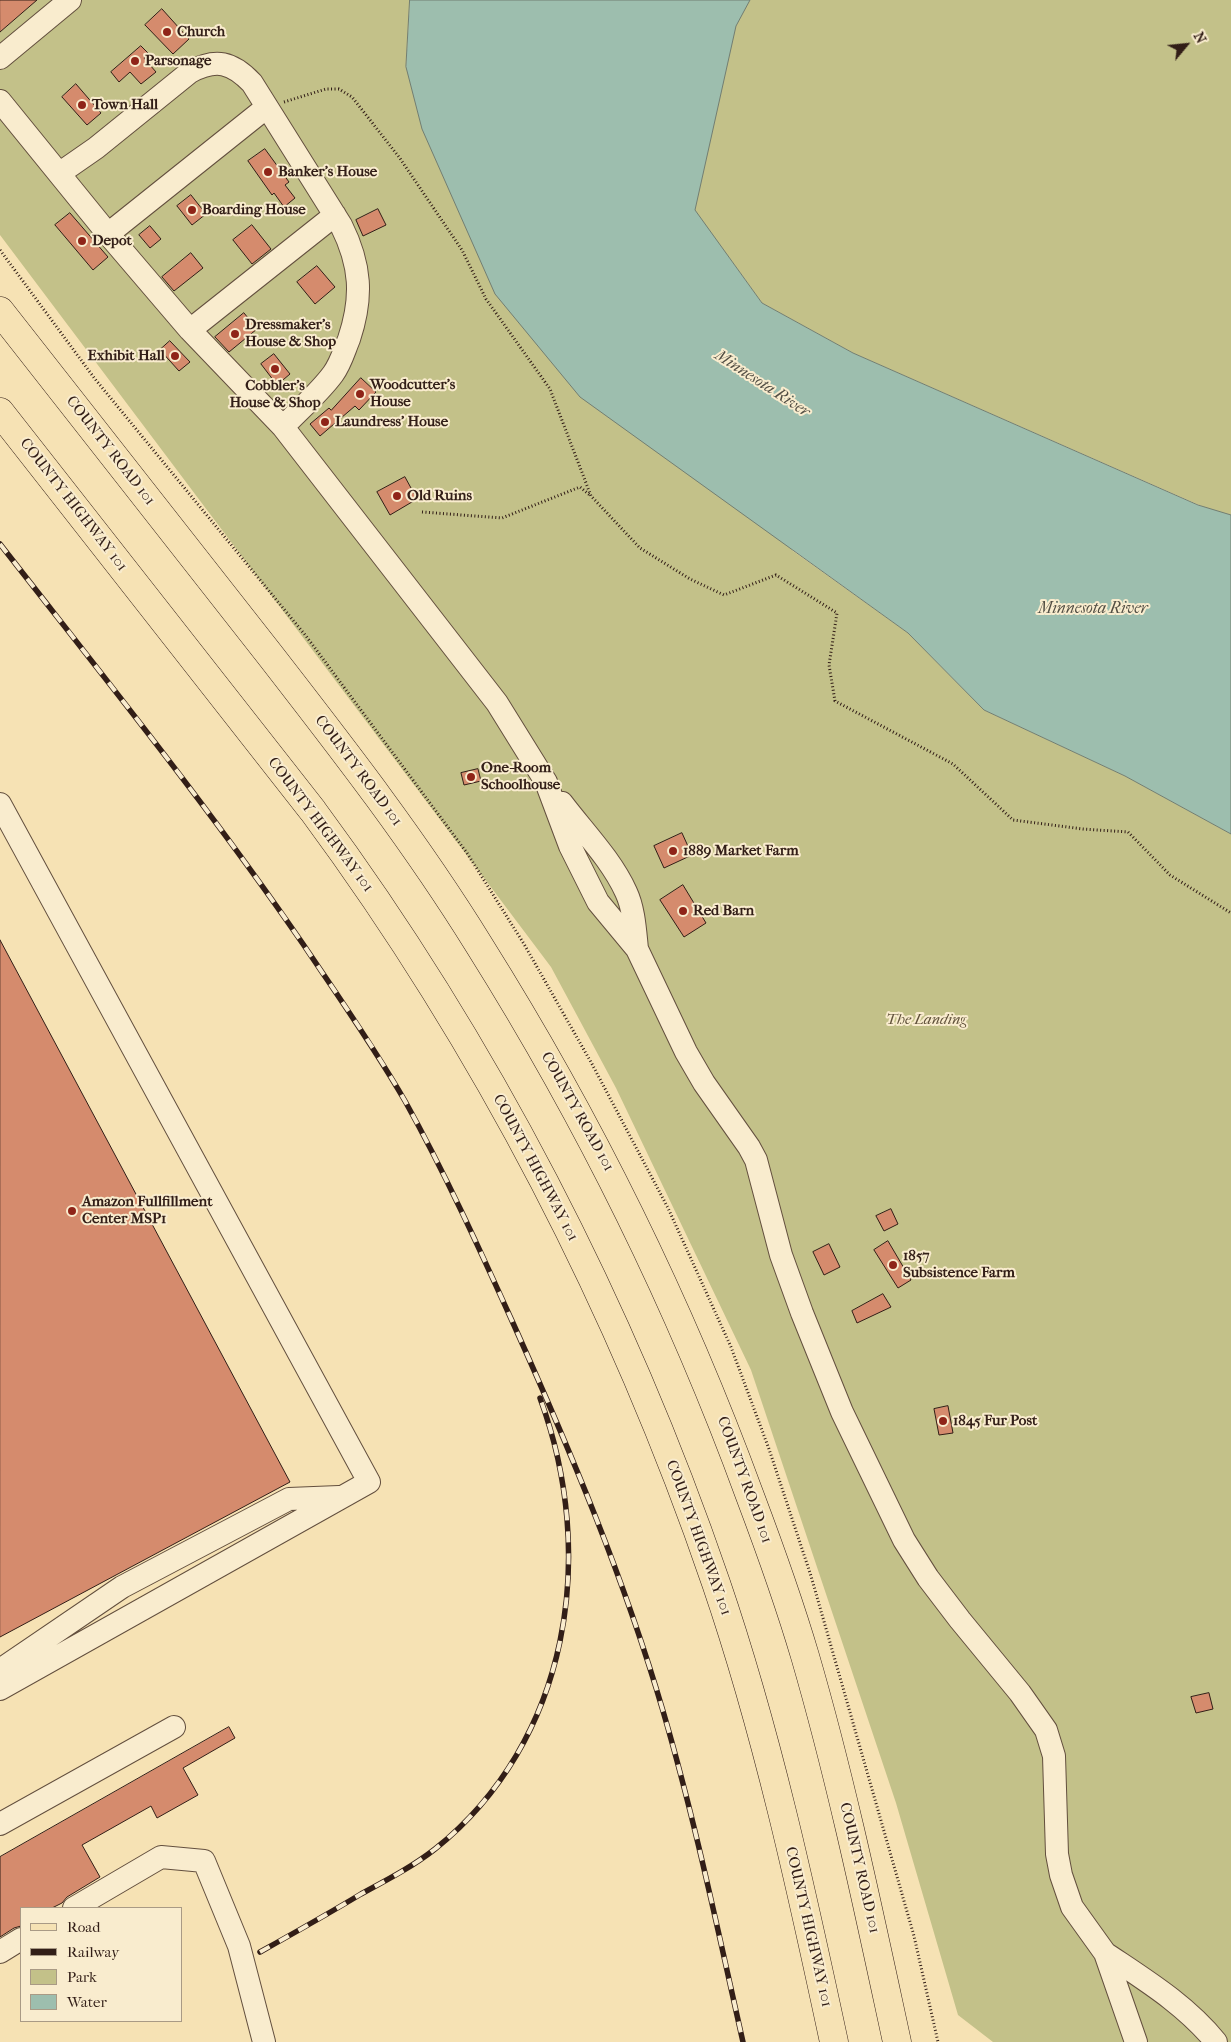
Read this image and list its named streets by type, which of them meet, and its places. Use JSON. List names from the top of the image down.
{
  "streets": {
    "main road": ["COUNTY ROAD 101", "COUNTY HIGHWAY 101"]
  },
  "water": ["Minnesota River"],
  "parks": ["The Landing"],
  "places": [
    "Church",
    "Parsonage",
    "Town Hall",
    "Banker's House",
    "Boarding House",
    "Depot",
    "Dressmaker's House & Shop",
    "Exhibit Hall",
    "Cobbler's House & Shop",
    "Woodcutter's House",
    "Laundress' House",
    "Old Ruins",
    "One-Room Schoolhouse",
    "1889 Market Farm",
    "Red Barn",
    "Amazon Fullfillment Center MSP1",
    "1857 Subsistence Farm",
    "1845 Fur Post"
  ],
  "legend": [
    "Road",
    "Railway",
    "Park",
    "Water"
  ],
  "north": "top right"
}
